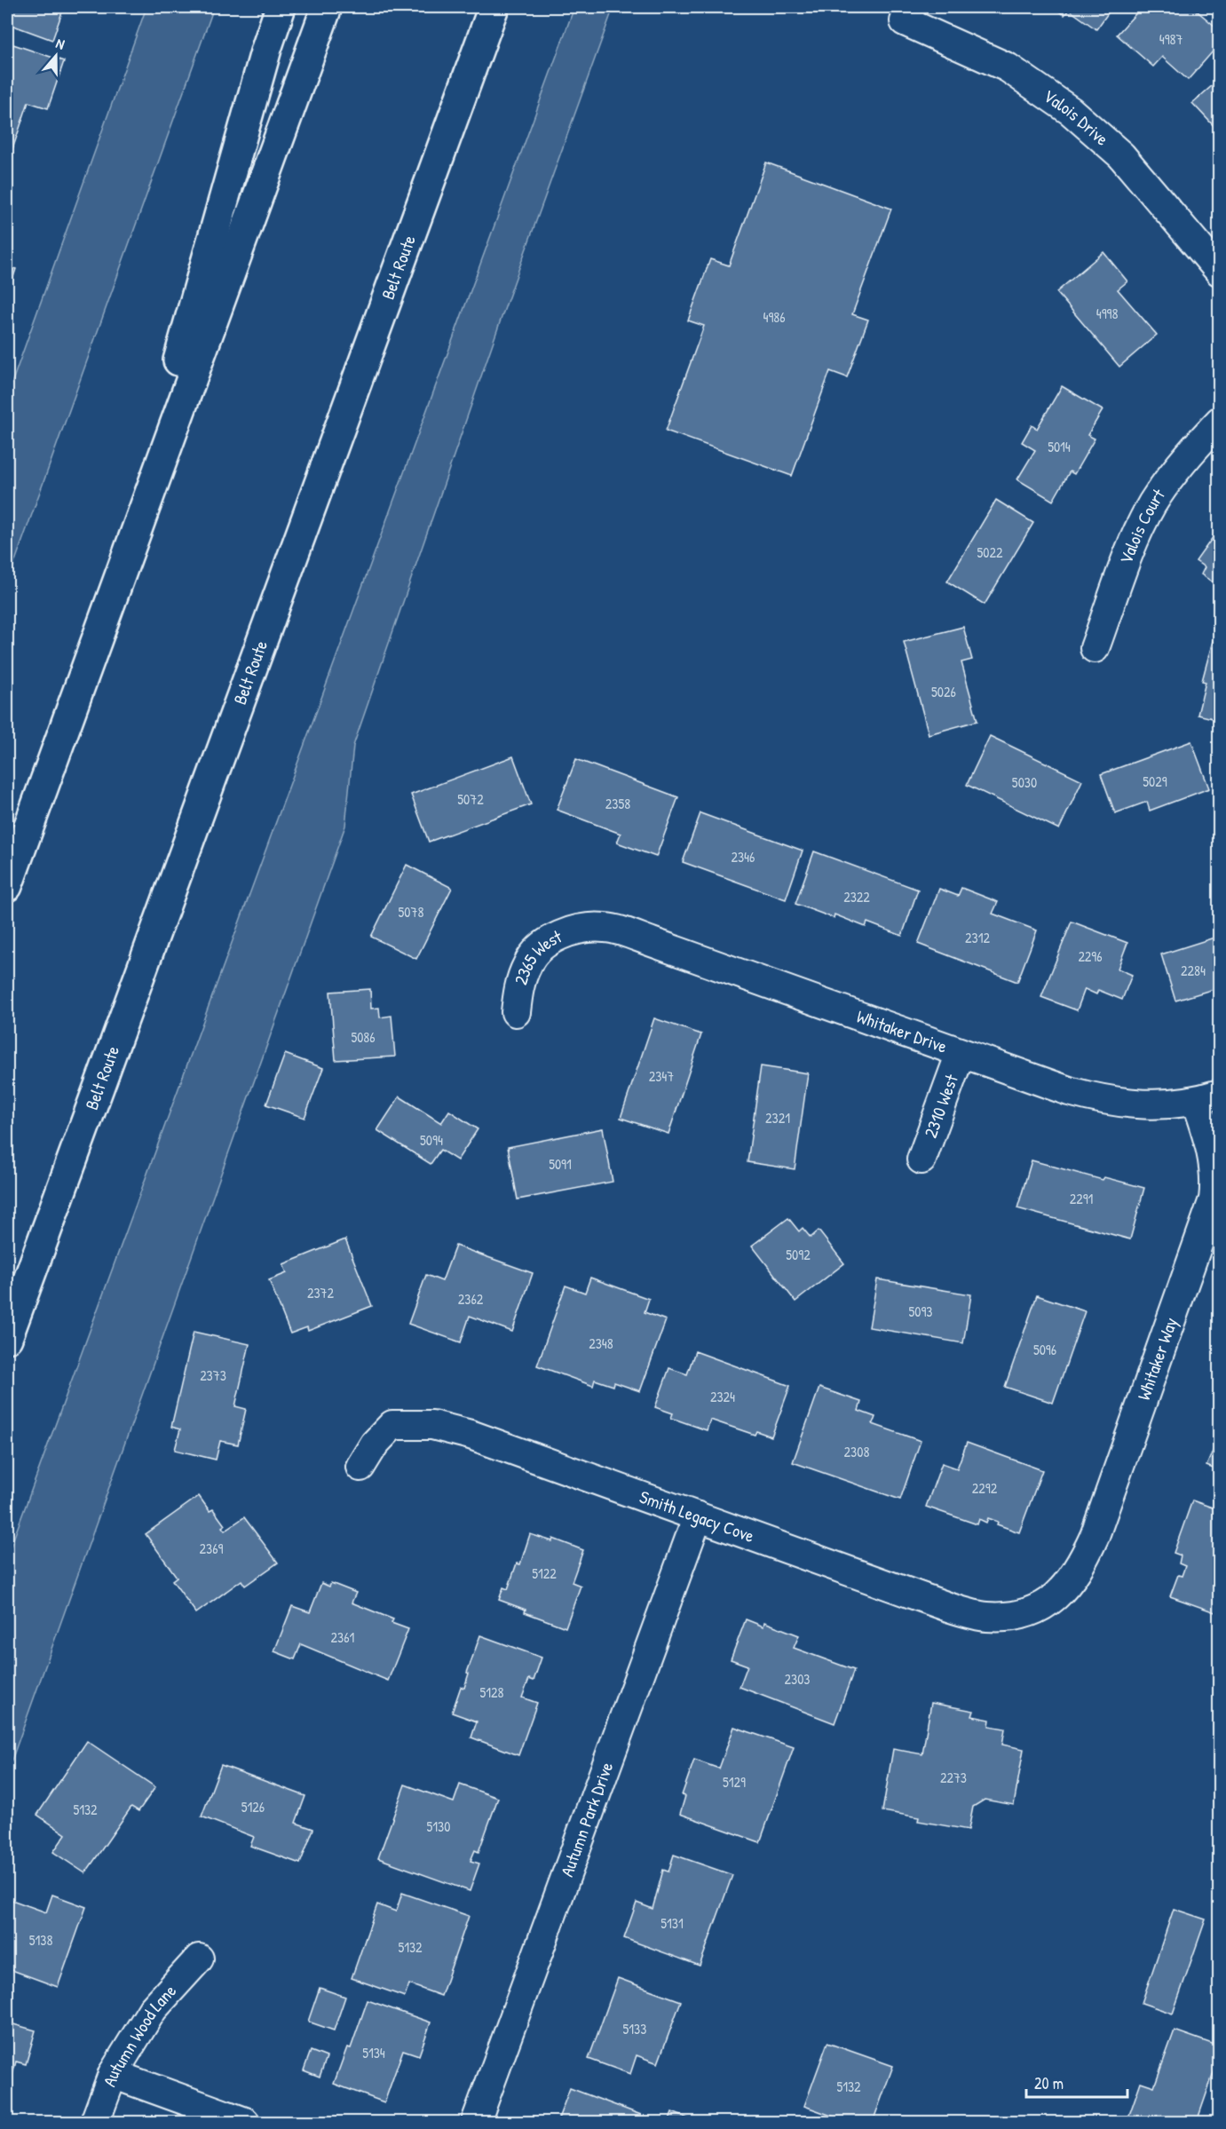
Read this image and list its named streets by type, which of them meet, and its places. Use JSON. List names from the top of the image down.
{
  "streets": {
    "highway": ["Belt Route"],
    "street": [
      "Valois Drive",
      "Valois Court",
      "2365 West",
      "Whitaker Drive",
      "2310 West",
      "Whitaker Way",
      "Smith Legacy Cove",
      "Autumn Park Drive",
      "Autumn Wood Lane"
    ]
  },
  "crossings": [
    ["2365 West", "Whitaker Drive"],
    ["Whitaker Drive", "2310 West"],
    ["Whitaker Drive", "Whitaker Way"],
    ["Whitaker Way", "Smith Legacy Cove"],
    ["Smith Legacy Cove", "Autumn Park Drive"]
  ],
  "house_numbers": [
    "4987",
    "4998",
    "4986",
    "5014",
    "5022",
    "5026",
    "5029",
    "5030",
    "5072",
    "2358",
    "2346",
    "2322",
    "5078",
    "2312",
    "2296",
    "2284",
    "5086",
    "2347",
    "2321",
    "5094",
    "5091",
    "2291",
    "5092",
    "2372",
    "2362",
    "5093",
    "2348",
    "5096",
    "2373",
    "2324",
    "2308",
    "2292",
    "2369",
    "5122",
    "2361",
    "2303",
    "5128",
    "2273",
    "5129",
    "5126",
    "5132",
    "5130",
    "5131",
    "5138",
    "5132",
    "5133",
    "5134",
    "5132"
  ],
  "scale_bar": "20 m",
  "north": "top"
}
